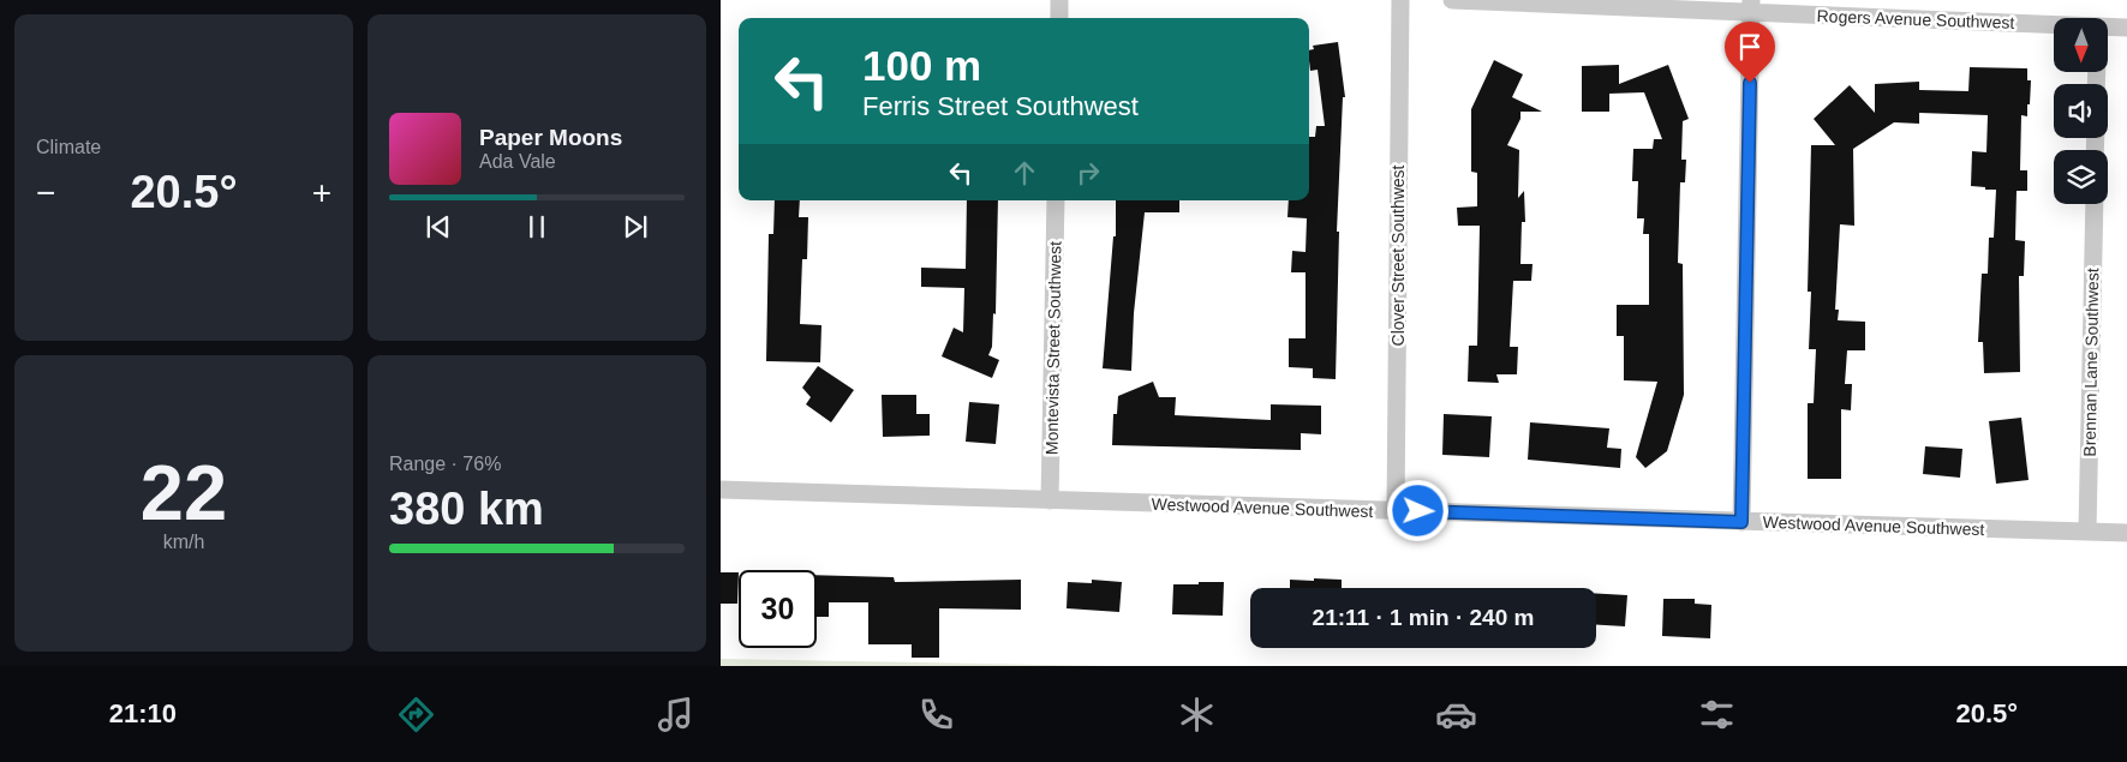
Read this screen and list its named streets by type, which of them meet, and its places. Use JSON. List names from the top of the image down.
{
  "streets": {
    "street": [
      "Rogers Avenue Southwest",
      "Clover Street Southwest",
      "Montevista Street Southwest",
      "Brennan Lane Southwest",
      "Westwood Avenue Southwest"
    ]
  },
  "crossings": [
    ["Clover Street Southwest", "Westwood Avenue Southwest"],
    ["Montevista Street Southwest", "Westwood Avenue Southwest"],
    ["Brennan Lane Southwest", "Westwood Avenue Southwest"]
  ],
  "north": "bottom",
  "page": {
    "tile": [
      "Climate",
      ["22", "km/h"],
      ["Range · 76%", "380 km"]
    ],
    "turn": ["100 m", "Ferris Street Southwest"],
    "song": ["Paper Moons", "Ada Vale"],
    "heat": ["−", "20.5°", "+"],
    "limit": "30",
    "trip": "21:11 · 1 min · 240 m",
    "tabs": ["21:10", "20.5°"]
  }
}
